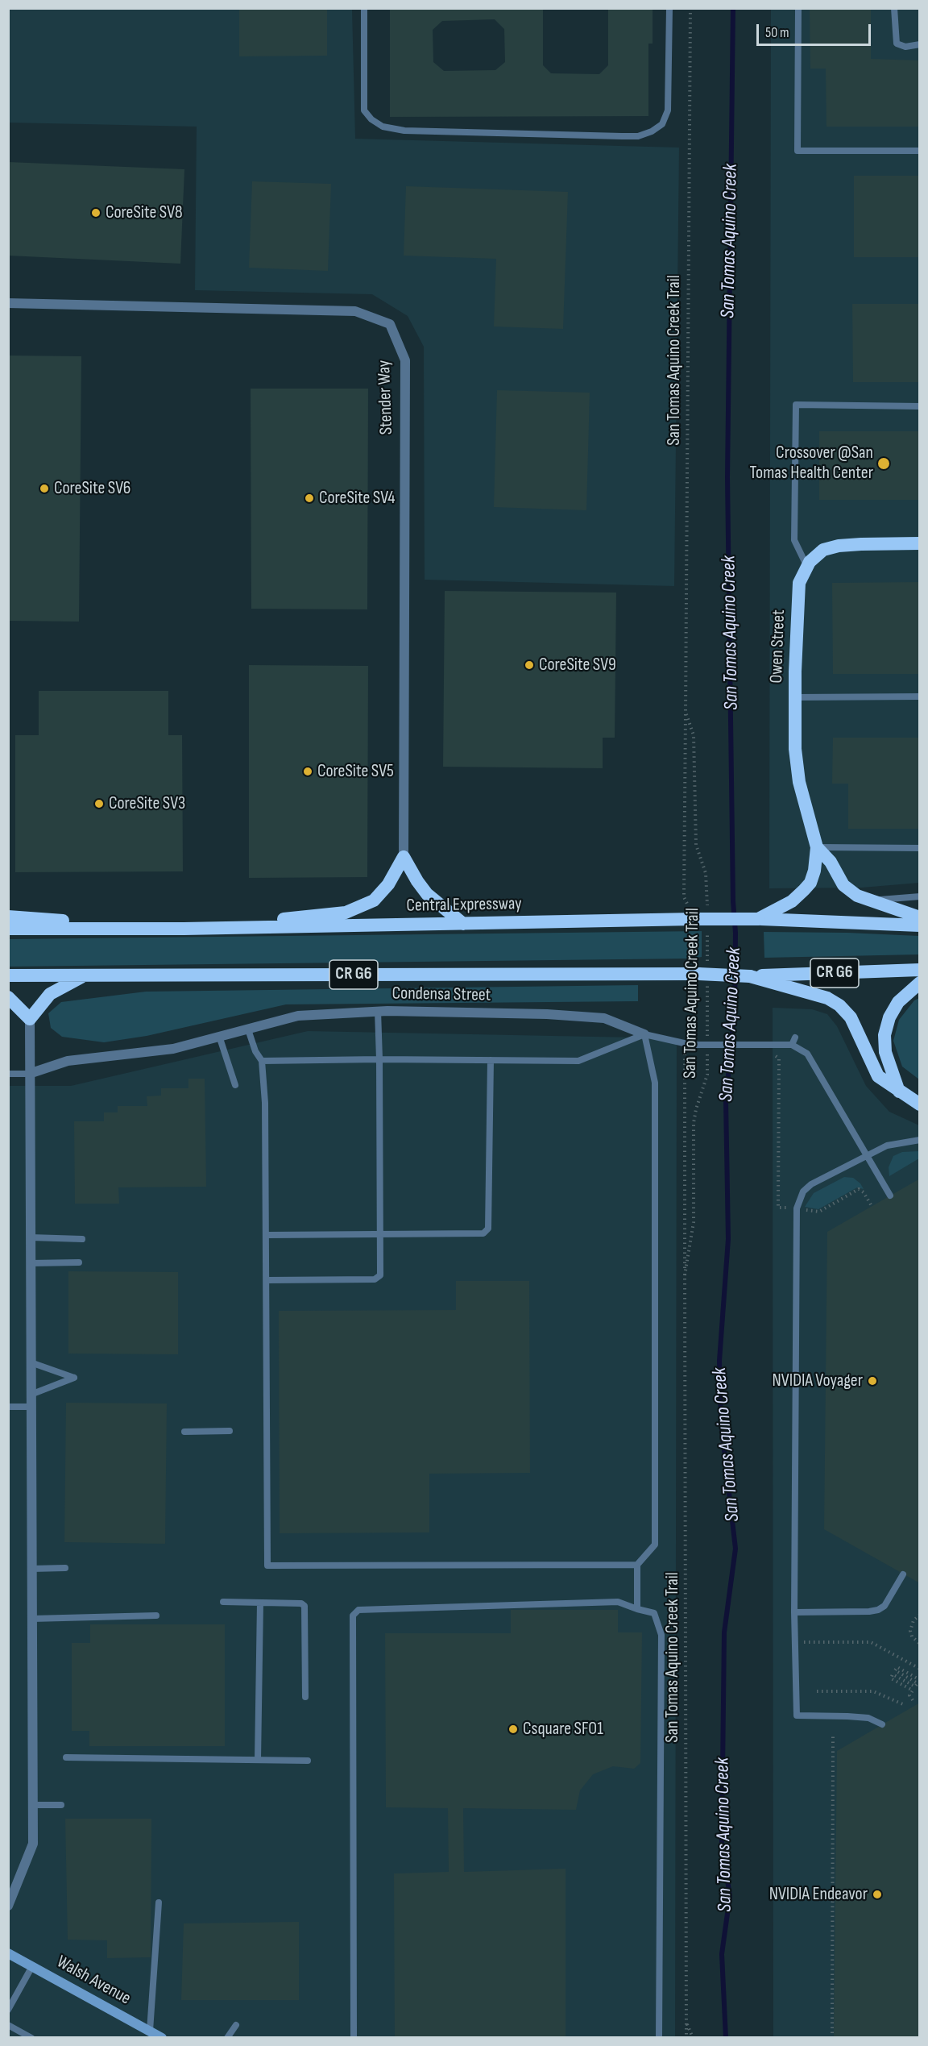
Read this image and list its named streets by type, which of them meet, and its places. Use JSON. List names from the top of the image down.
{
  "streets": {
    "highway": ["Owen Street", "Central Expressway", "CR G6"],
    "main road": ["Walsh Avenue"],
    "street": ["Stender Way", "Condensa Street"],
    "path": ["San Tomas Aquino Creek Trail"]
  },
  "crossings": [
    ["San Tomas Aquino Creek Trail", "Central Expressway"],
    ["San Tomas Aquino Creek Trail", "CR G6"],
    ["San Tomas Aquino Creek Trail", "Condensa Street"]
  ],
  "water": ["San Tomas Aquino Creek"],
  "places": [
    "CoreSite SV8",
    "Crossover @San Tomas Health Center",
    "CoreSite SV6",
    "CoreSite SV4",
    "CoreSite SV9",
    "CoreSite SV5",
    "CoreSite SV3",
    "NVIDIA Voyager",
    "Csquare SFO1",
    "NVIDIA Endeavor"
  ],
  "scale_bar": "50 m"
}
